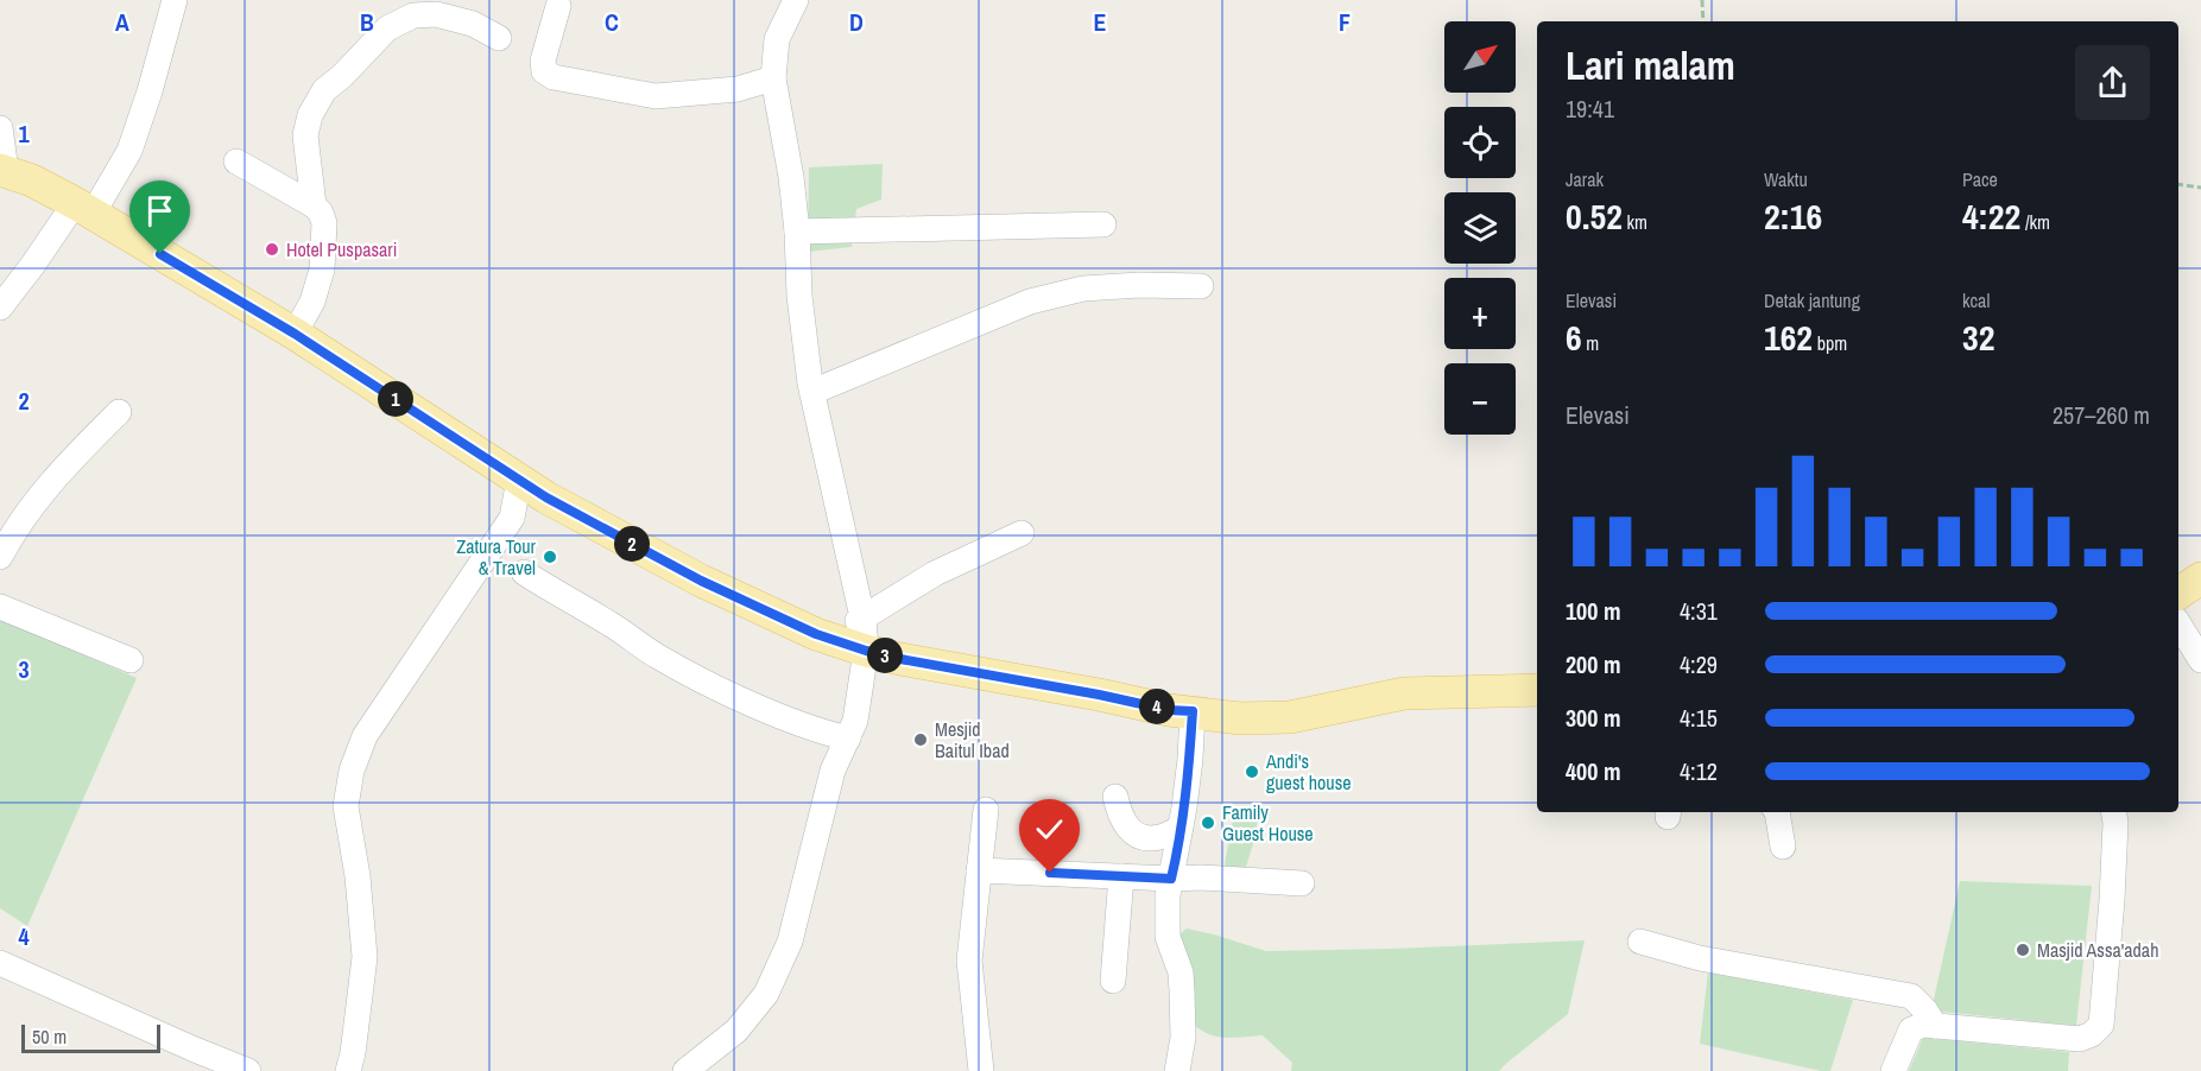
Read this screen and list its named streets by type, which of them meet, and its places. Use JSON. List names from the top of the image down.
{
  "places": [
    "Hotel Puspasari",
    "Zatura Tour & Travel",
    "Mesjid Baitul Ibad",
    "Andi's guest house",
    "Family Guest House",
    "Masjid Assa'adah"
  ],
  "scale_bar": "50 m",
  "north": "top right",
  "page": {
    "map_buttons": ["+", "−"],
    "heading": ["Lari malam", "19:41"],
    "stats": [
      ["Jarak", "0.52 km"],
      ["Waktu", "2:16"],
      ["Pace", "4:22 /km"],
      ["Elevasi", "6 m"],
      ["Detak jantung", "162 bpm"],
      ["kcal", "32"]
    ],
    "pins": [
      "1",
      "2",
      "3",
      "4"
    ],
    "chart": ["Elevasi", "257–260 m"],
    "list": [
      {
        "name": "100 m",
        "note": "4:31"
      },
      {
        "name": "200 m",
        "note": "4:29"
      },
      {
        "name": "300 m",
        "note": "4:15"
      },
      {
        "name": "400 m",
        "note": "4:12"
      }
    ],
    "scale": "50 m"
  },
  "grid": {
    "columns": [
      "A",
      "B",
      "C",
      "D",
      "E",
      "F"
    ],
    "rows": [
      "1",
      "2",
      "3",
      "4"
    ]
  }
}
